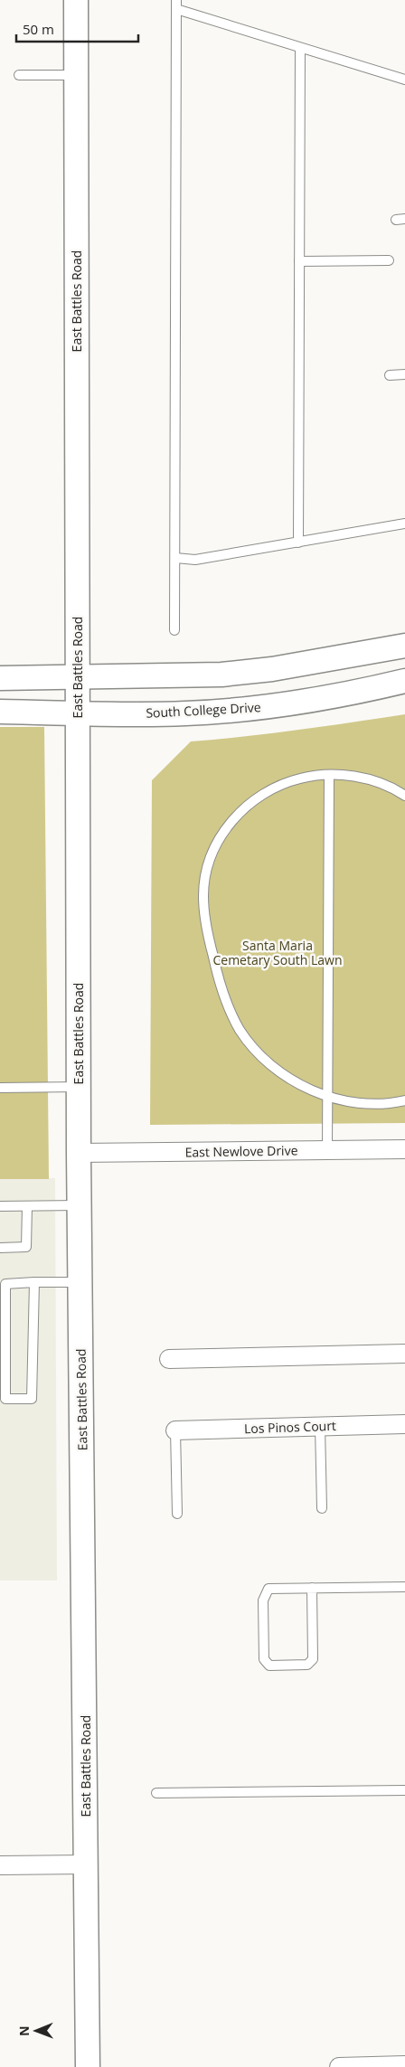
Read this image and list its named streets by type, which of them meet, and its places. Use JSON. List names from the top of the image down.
{
  "streets": {
    "street": [
      "East Battles Road",
      "South College Drive",
      "East Newlove Drive",
      "Los Pinos Court"
    ]
  },
  "crossings": [
    ["East Battles Road", "South College Drive"],
    ["East Battles Road", "East Newlove Drive"]
  ],
  "parks": ["Santa Maria Cemetary South Lawn"],
  "scale_bar": "50 m",
  "north": "left"
}
